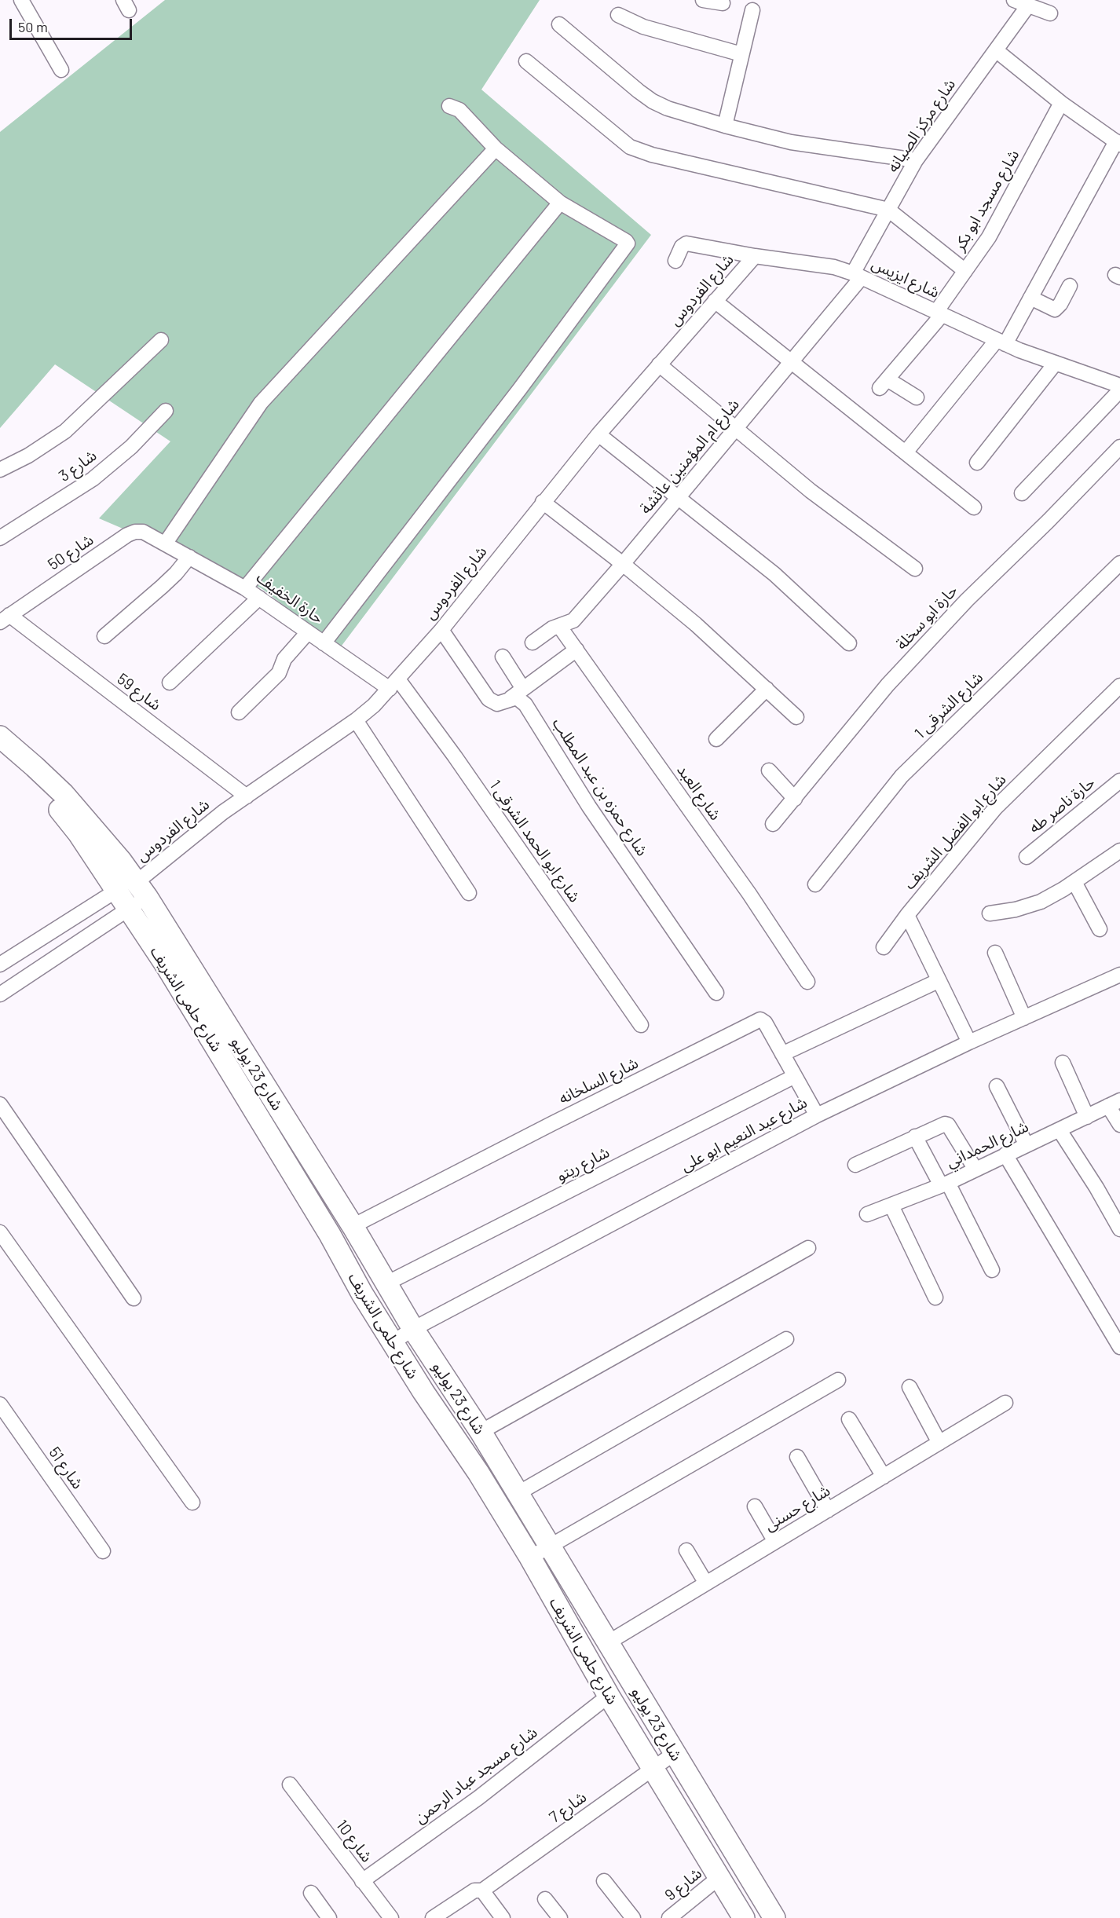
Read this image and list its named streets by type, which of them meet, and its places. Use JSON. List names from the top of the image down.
{
  "streets": {
    "street": [
      "شارع مركز الصيانه",
      "شارع مسجد ابو بكر",
      "شارع ايزيس",
      "شارع الفردوس",
      "شارع ام المؤمنين عائشة",
      "شارع 3",
      "شارع 50",
      "حارة الخفيف",
      "حارة ابو سخلة",
      "شارع 59",
      "شارع الشرقى 1",
      "شارع حمزه بن عبد المطلب",
      "شارع العبد",
      "حارة ناصر طه",
      "شارع ابو الفضل الشريف",
      "شارع ابو الحمد الشرقى 1",
      "شارع حلمى الشريف",
      "شارع 23 يوليو",
      "شارع السلخانه",
      "شارع عبد النعيم ابو على",
      "شارع الحمداني",
      "شارع ريتو",
      "شارع 51",
      "شارع حسنى",
      "شارع مسجد عباد الرحمن",
      "شارع 7",
      "شارع 10",
      "شارع 9"
    ]
  },
  "crossings": [
    ["شارع مركز الصيانه", "شارع ايزيس"],
    ["شارع مركز الصيانه", "شارع ام المؤمنين عائشة"],
    ["شارع مسجد ابو بكر", "شارع ايزيس"],
    ["شارع ايزيس", "شارع الفردوس"],
    ["شارع ايزيس", "شارع ام المؤمنين عائشة"],
    ["شارع الفردوس", "حارة الخفيف"],
    ["شارع الفردوس", "شارع 59"],
    ["شارع الفردوس", "شارع ابو الحمد الشرقى 1"],
    ["شارع الفردوس", "شارع حلمى الشريف"],
    ["شارع الفردوس", "شارع 23 يوليو"],
    ["شارع ام المؤمنين عائشة", "شارع العبد"],
    ["شارع 50", "حارة الخفيف"],
    ["شارع 50", "شارع 59"],
    ["حارة الخفيف", "شارع ابو الحمد الشرقى 1"],
    ["شارع حلمى الشريف", "شارع 23 يوليو"],
    ["شارع حلمى الشريف", "شارع عبد النعيم ابو على"],
    ["شارع حلمى الشريف", "شارع مسجد عباد الرحمن"],
    ["شارع حلمى الشريف", "شارع 7"],
    ["شارع حلمى الشريف", "شارع 9"],
    ["شارع 23 يوليو", "شارع السلخانه"],
    ["شارع 23 يوليو", "شارع عبد النعيم ابو على"],
    ["شارع 23 يوليو", "شارع ريتو"],
    ["شارع 23 يوليو", "شارع حسنى"],
    ["شارع 23 يوليو", "شارع 7"],
    ["شارع السلخانه", "شارع عبد النعيم ابو على"],
    ["شارع السلخانه", "شارع ريتو"],
    ["شارع مسجد عباد الرحمن", "شارع 10"]
  ],
  "scale_bar": "50 m"
}
